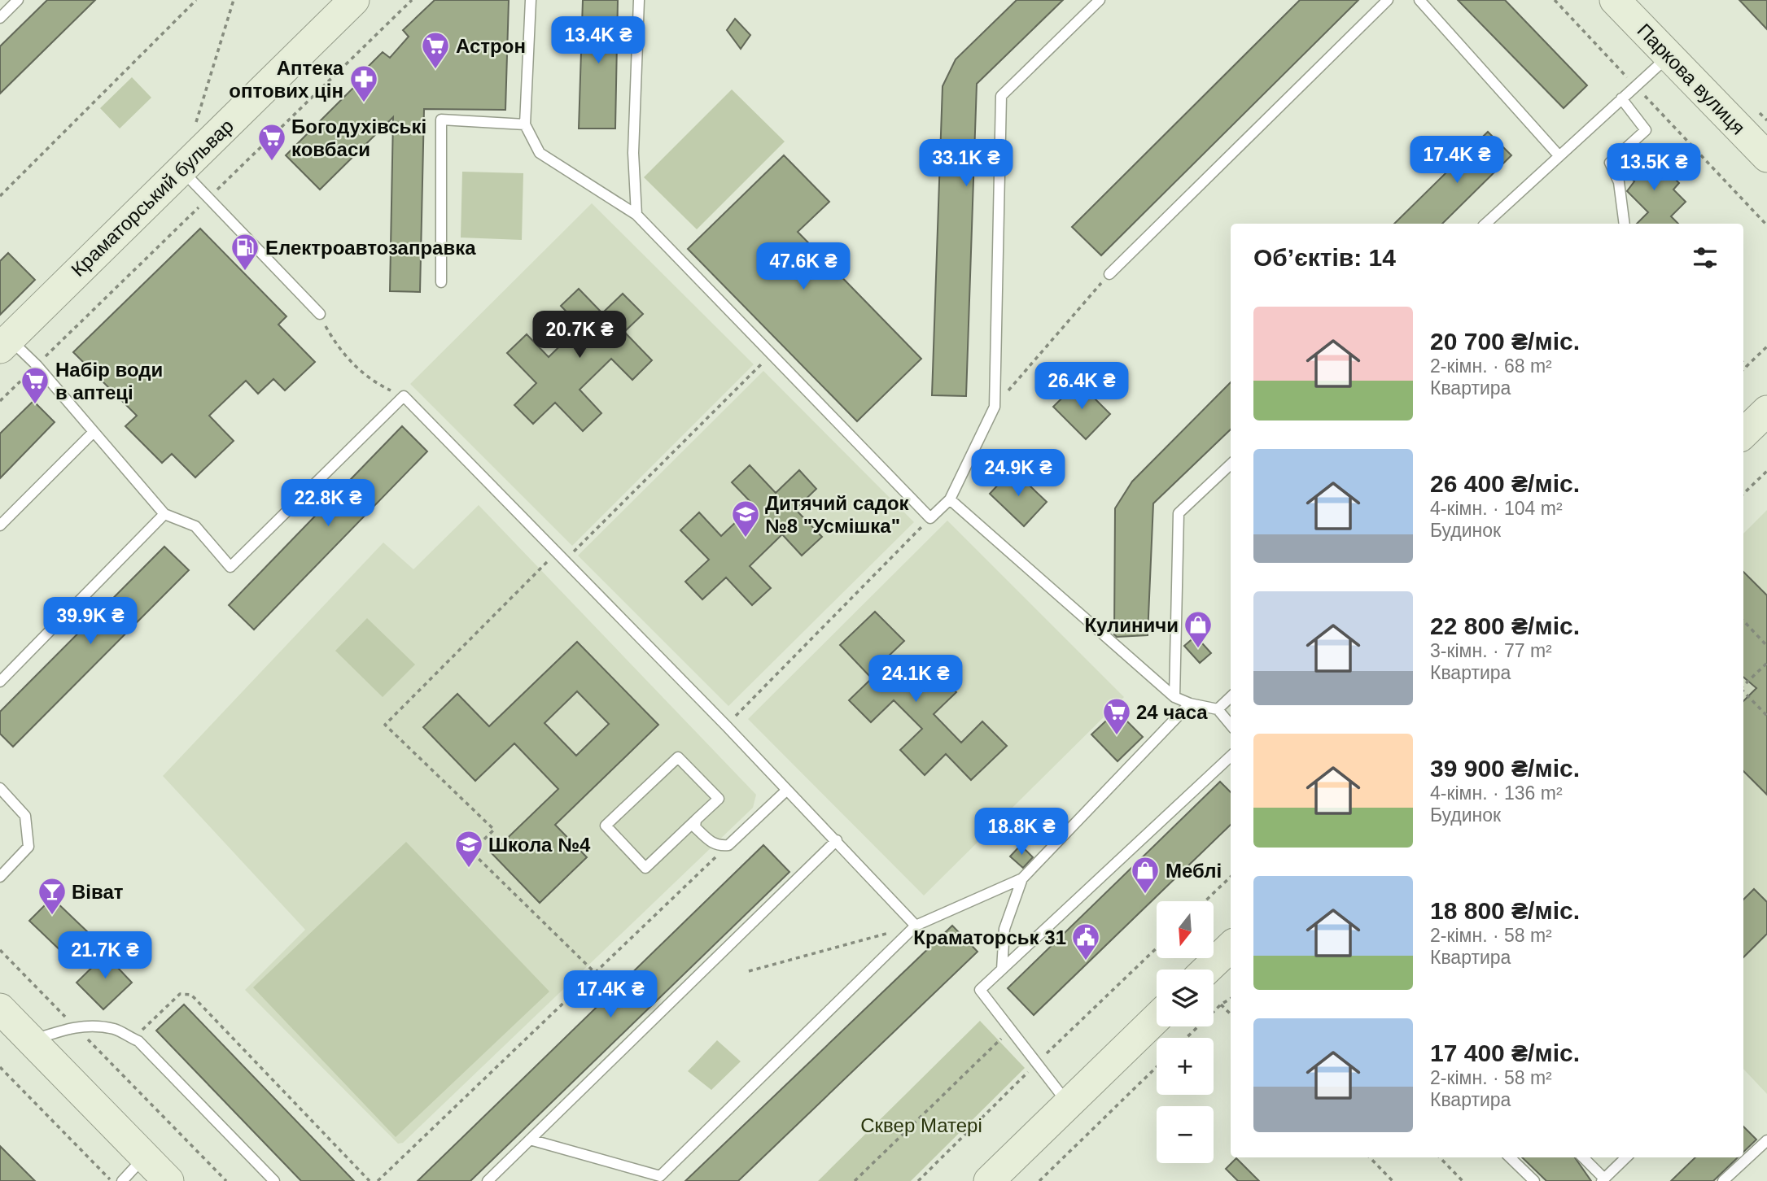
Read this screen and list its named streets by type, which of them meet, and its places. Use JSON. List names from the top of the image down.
{
  "streets": {
    "street": ["Паркова вулиця", "Краматорський бульвар"]
  },
  "parks": ["Сквер Матері"],
  "places": {
    "supermarket": [
      "Астрон",
      "Богодухівські ковбаси",
      "Набір води в аптеці",
      "24 часа"
    ],
    "pharmacy": ["Аптека оптових цін"],
    "fuel station": ["Електроавтозаправка"],
    "school or university": ["Дитячий садок №8 \"Усмішка\"", "Школа №4"],
    "shop": ["Кулиничи", "Меблі"],
    "bar": ["Віват"],
    "public building": ["Краматорськ 31"]
  },
  "north": "bottom",
  "page": {
    "price": [
      "13.4K ₴",
      "17.4K ₴",
      "33.1K ₴",
      "13.5K ₴",
      "47.6K ₴",
      "20.7K ₴",
      "26.4K ₴",
      "24.9K ₴",
      "22.8K ₴",
      "39.9K ₴",
      "24.1K ₴",
      "18.8K ₴",
      "21.7K ₴",
      "17.4K ₴"
    ],
    "heading": "Об’єктів: 14",
    "list": [
      {
        "name": "20 700 ₴/міс.",
        "note": "2-кімн. · 68 m² · Квартира"
      },
      {
        "name": "26 400 ₴/міс.",
        "note": "4-кімн. · 104 m² · Будинок"
      },
      {
        "name": "22 800 ₴/міс.",
        "note": "3-кімн. · 77 m² · Квартира"
      },
      {
        "name": "39 900 ₴/міс.",
        "note": "4-кімн. · 136 m² · Будинок"
      },
      {
        "name": "18 800 ₴/міс.",
        "note": "2-кімн. · 58 m² · Квартира"
      },
      {
        "name": "17 400 ₴/міс.",
        "note": "2-кімн. · 58 m² · Квартира"
      }
    ],
    "map_buttons": ["+", "−"]
  }
}
